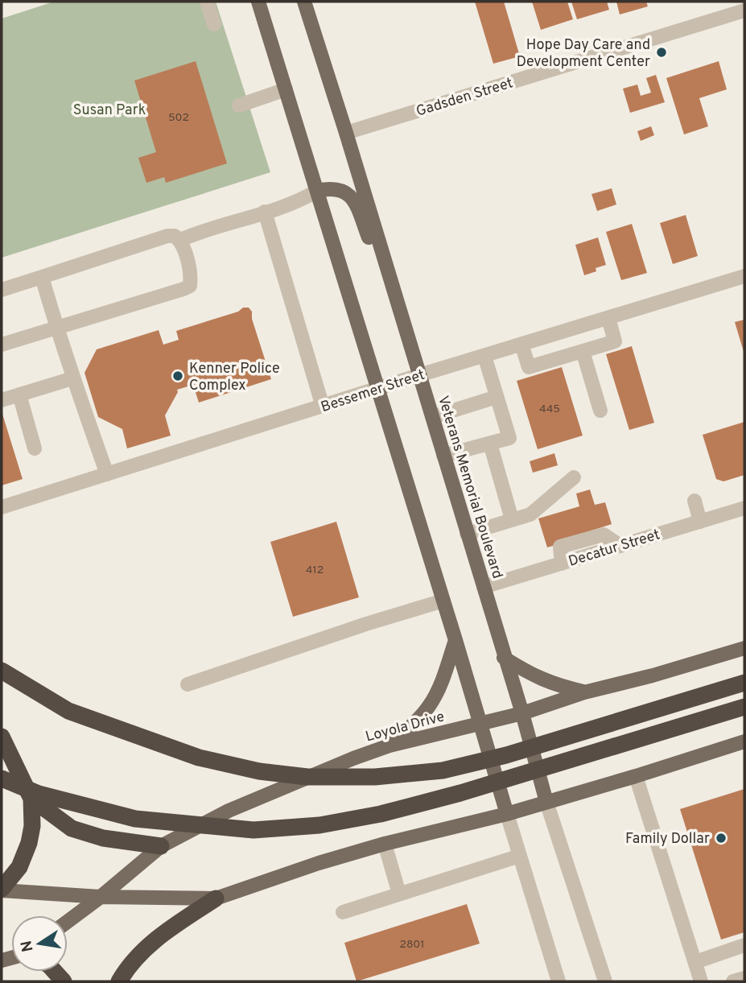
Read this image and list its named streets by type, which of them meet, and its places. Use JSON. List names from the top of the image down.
{
  "streets": {
    "main road": ["Veterans Memorial Boulevard", "Loyola Drive"],
    "street": ["Gadsden Street", "Bessemer Street", "Decatur Street"]
  },
  "crossings": [
    ["Gadsden Street", "Veterans Memorial Boulevard"],
    ["Bessemer Street", "Veterans Memorial Boulevard"],
    ["Veterans Memorial Boulevard", "Decatur Street"],
    ["Veterans Memorial Boulevard", "Loyola Drive"]
  ],
  "parks": ["Susan Park"],
  "places": ["Hope Day Care and Development Center", "Kenner Police Complex", "Family Dollar"],
  "house_numbers": [
    "502",
    "445",
    "412",
    "2801"
  ],
  "north": "left"
}
